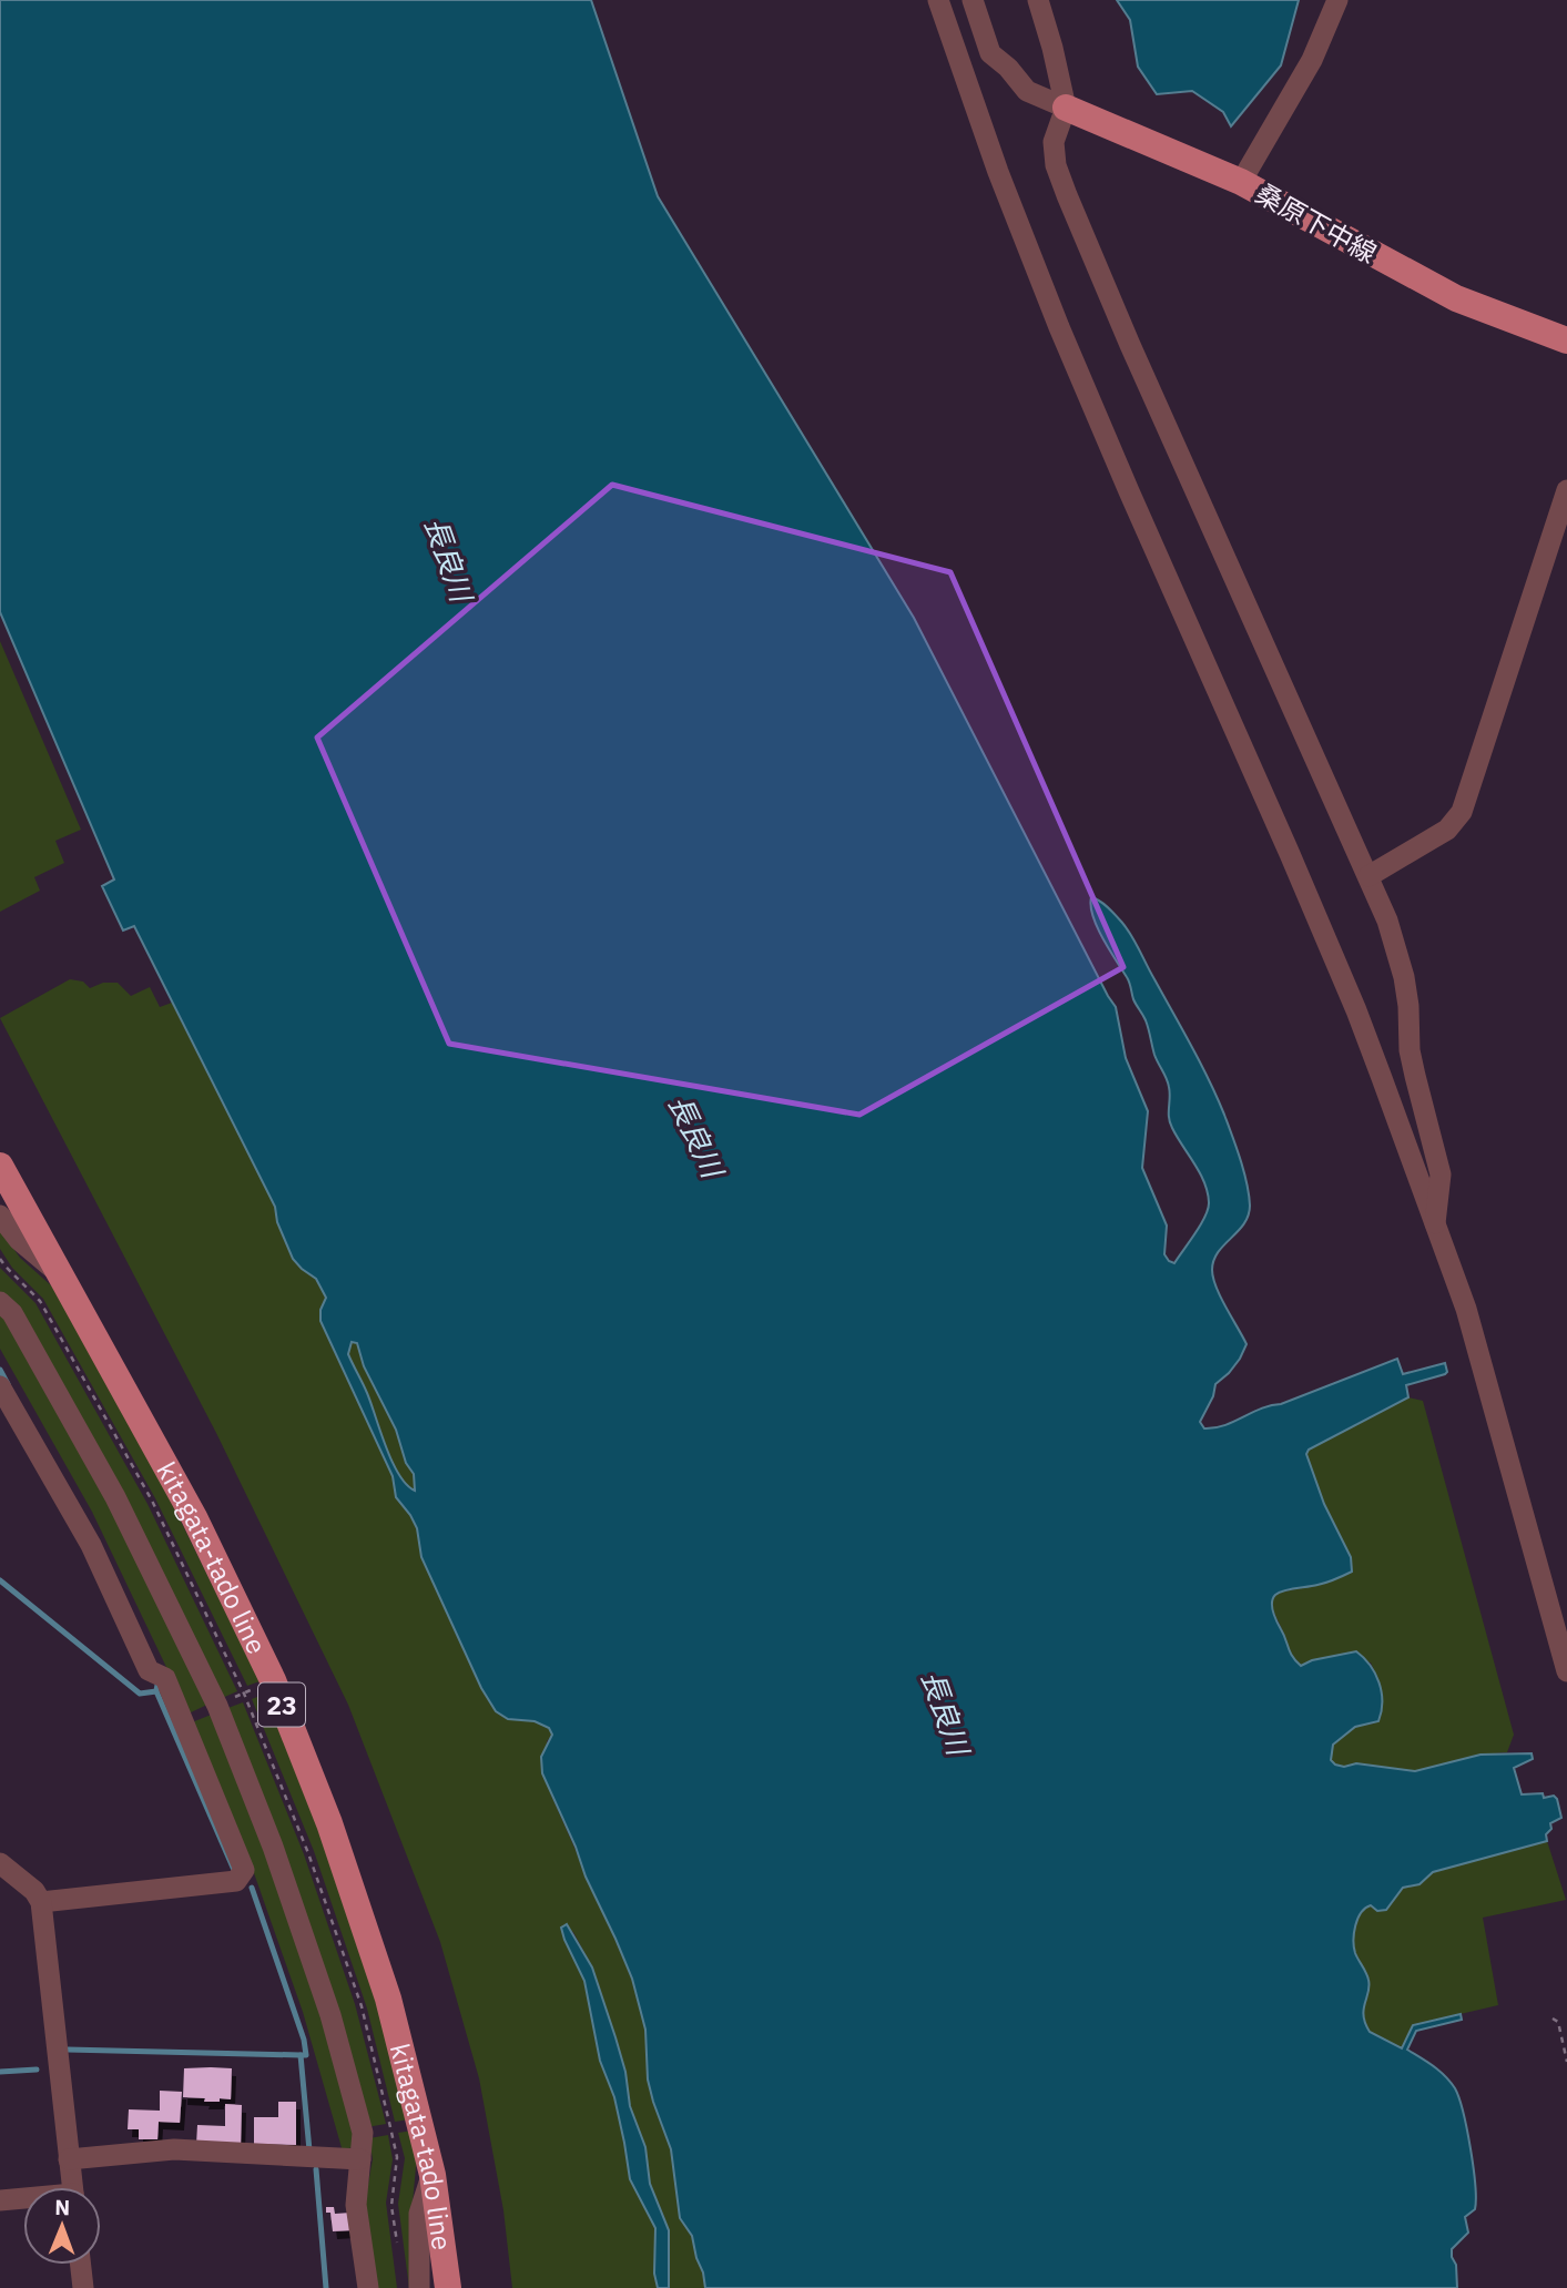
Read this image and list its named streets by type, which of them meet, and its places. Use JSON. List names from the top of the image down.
{
  "streets": {
    "main road": ["桑原下中線", "kitagata-tado line", "23"]
  },
  "water": ["長良川"],
  "north": "top"
}
